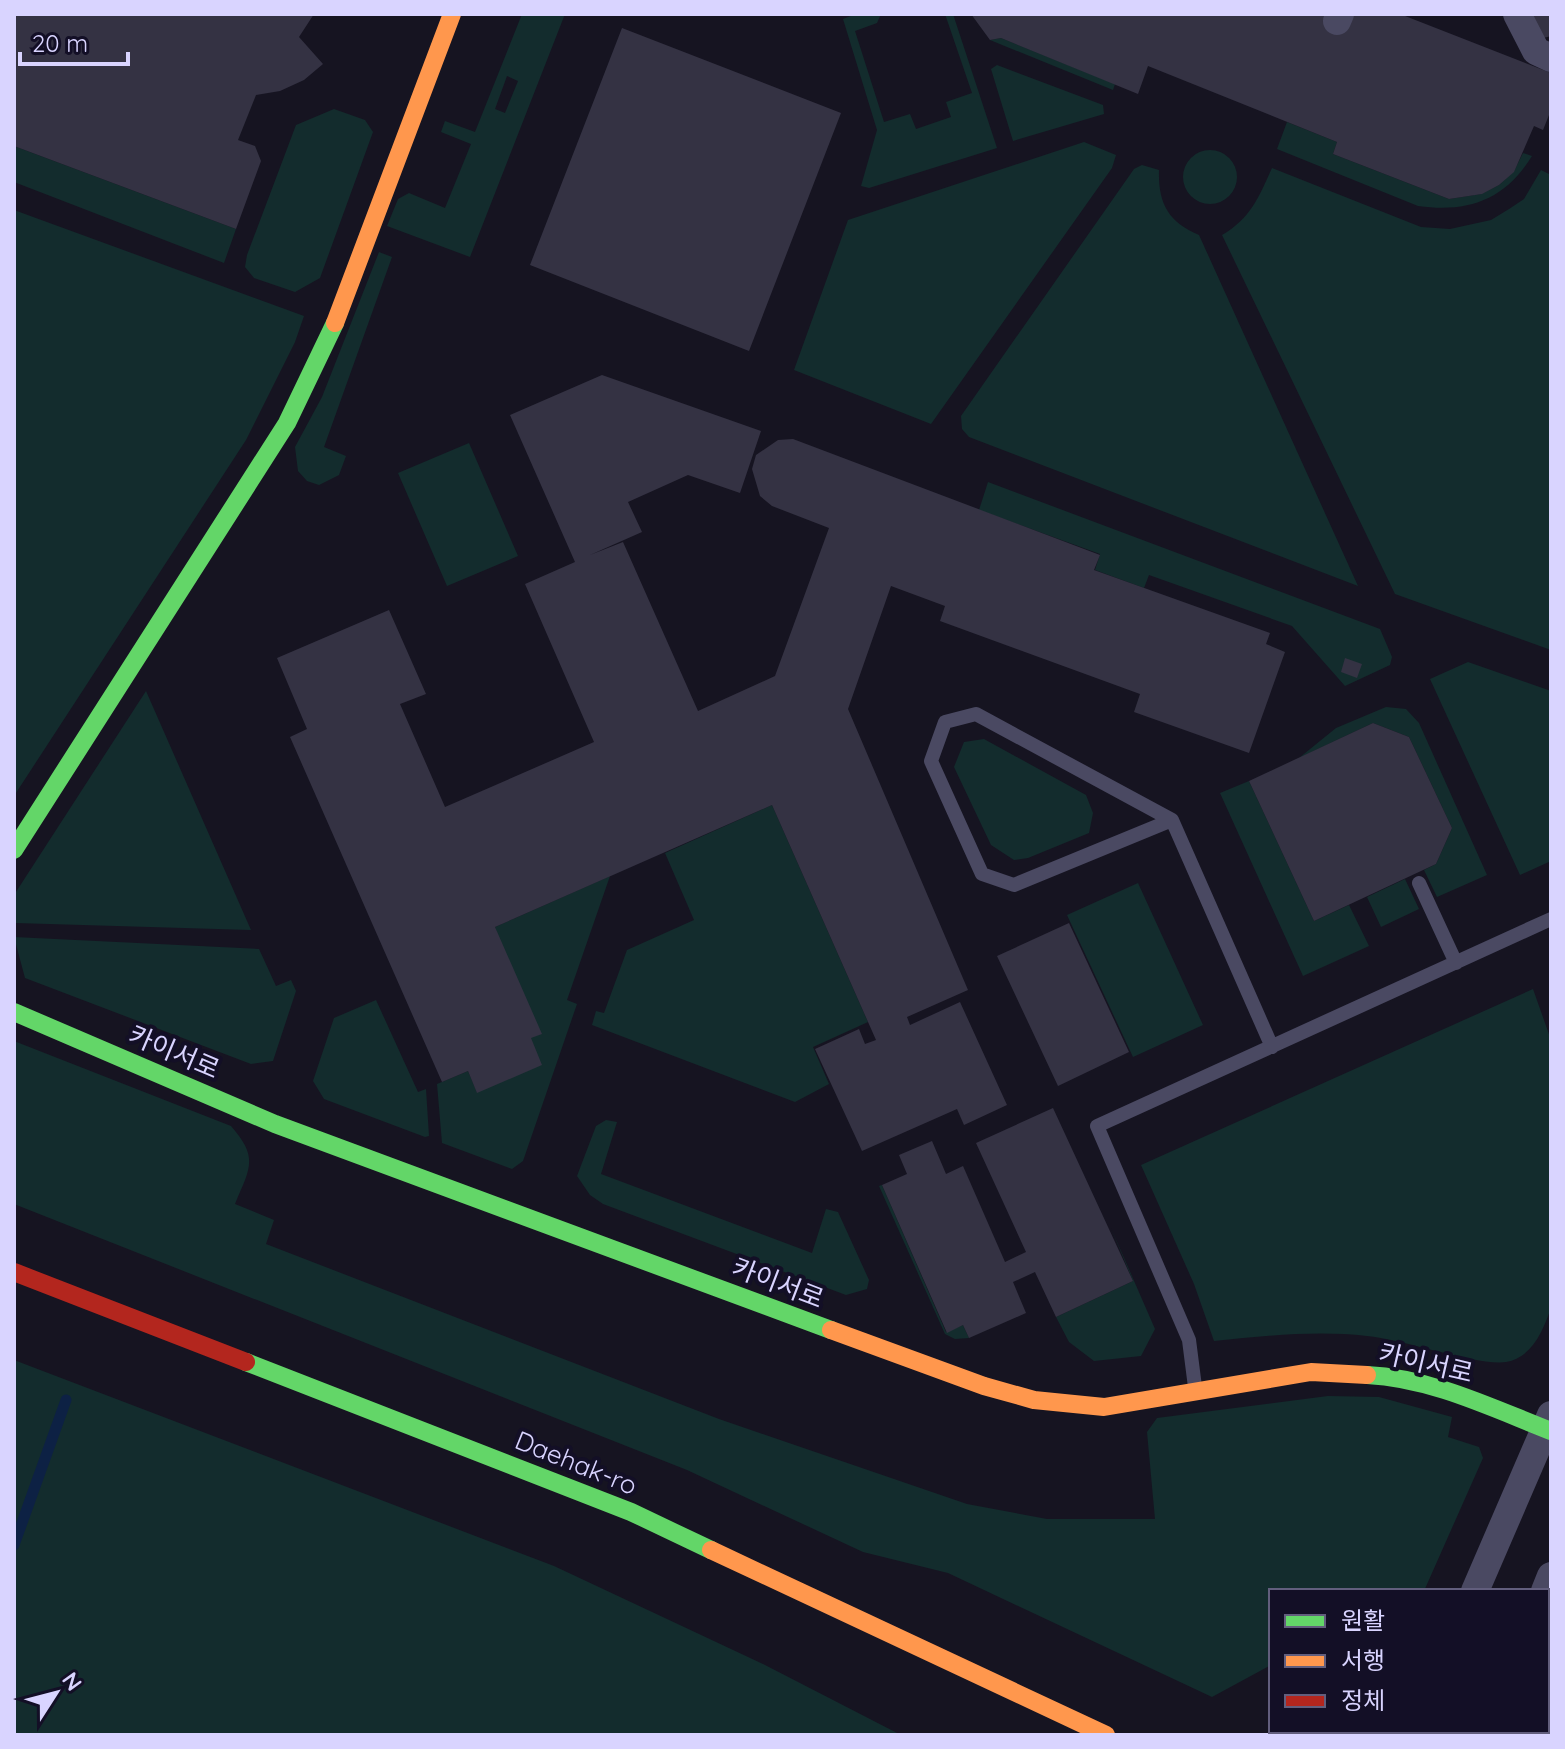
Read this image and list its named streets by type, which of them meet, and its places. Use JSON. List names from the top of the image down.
{
  "streets": {
    "street": ["카이서로", "Daehak-ro"]
  },
  "legend": ["원활", "서행", "정체"],
  "scale_bar": "20 m",
  "north": "top right"
}
